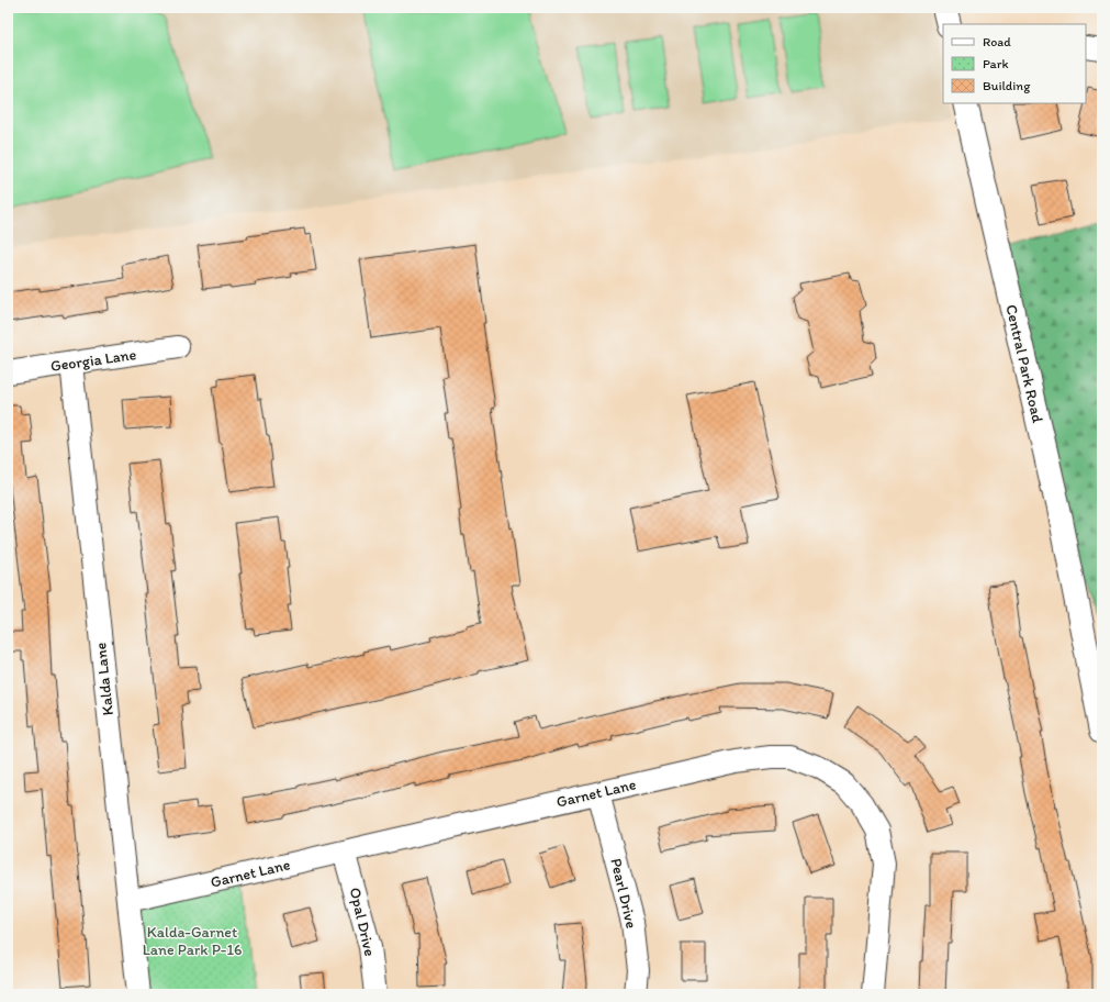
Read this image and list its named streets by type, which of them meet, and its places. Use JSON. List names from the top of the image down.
{
  "streets": {
    "street": [
      "Georgia Lane",
      "Central Park Road",
      "Kalda Lane",
      "Garnet Lane",
      "Pearl Drive",
      "Opal Drive"
    ]
  },
  "crossings": [
    ["Georgia Lane", "Kalda Lane"],
    ["Kalda Lane", "Garnet Lane"],
    ["Garnet Lane", "Pearl Drive"],
    ["Garnet Lane", "Opal Drive"]
  ],
  "parks": ["Kalda-Garnet Lane Park P-16"],
  "legend": ["Road", "Park", "Building"]
}
